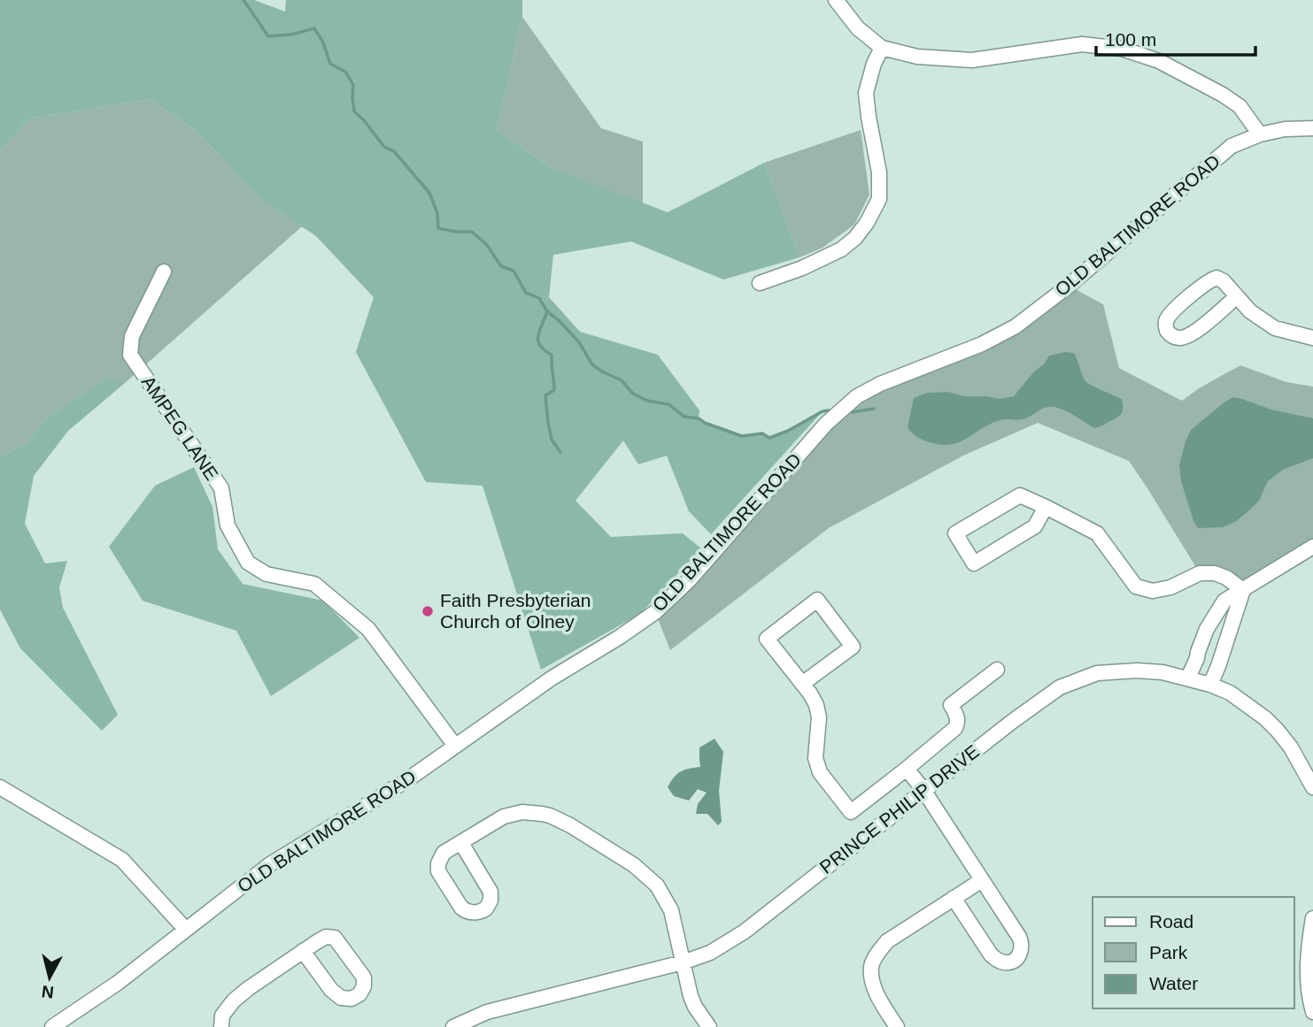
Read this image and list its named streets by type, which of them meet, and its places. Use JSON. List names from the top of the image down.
{
  "streets": {
    "street": ["OLD BALTIMORE ROAD", "AMPEG LANE", "PRINCE PHILIP DRIVE"]
  },
  "crossings": [
    ["OLD BALTIMORE ROAD", "AMPEG LANE"]
  ],
  "places": ["Faith Presbyterian Church of Olney"],
  "legend": ["Road", "Park", "Water"],
  "scale_bar": "100 m",
  "north": "bottom"
}
